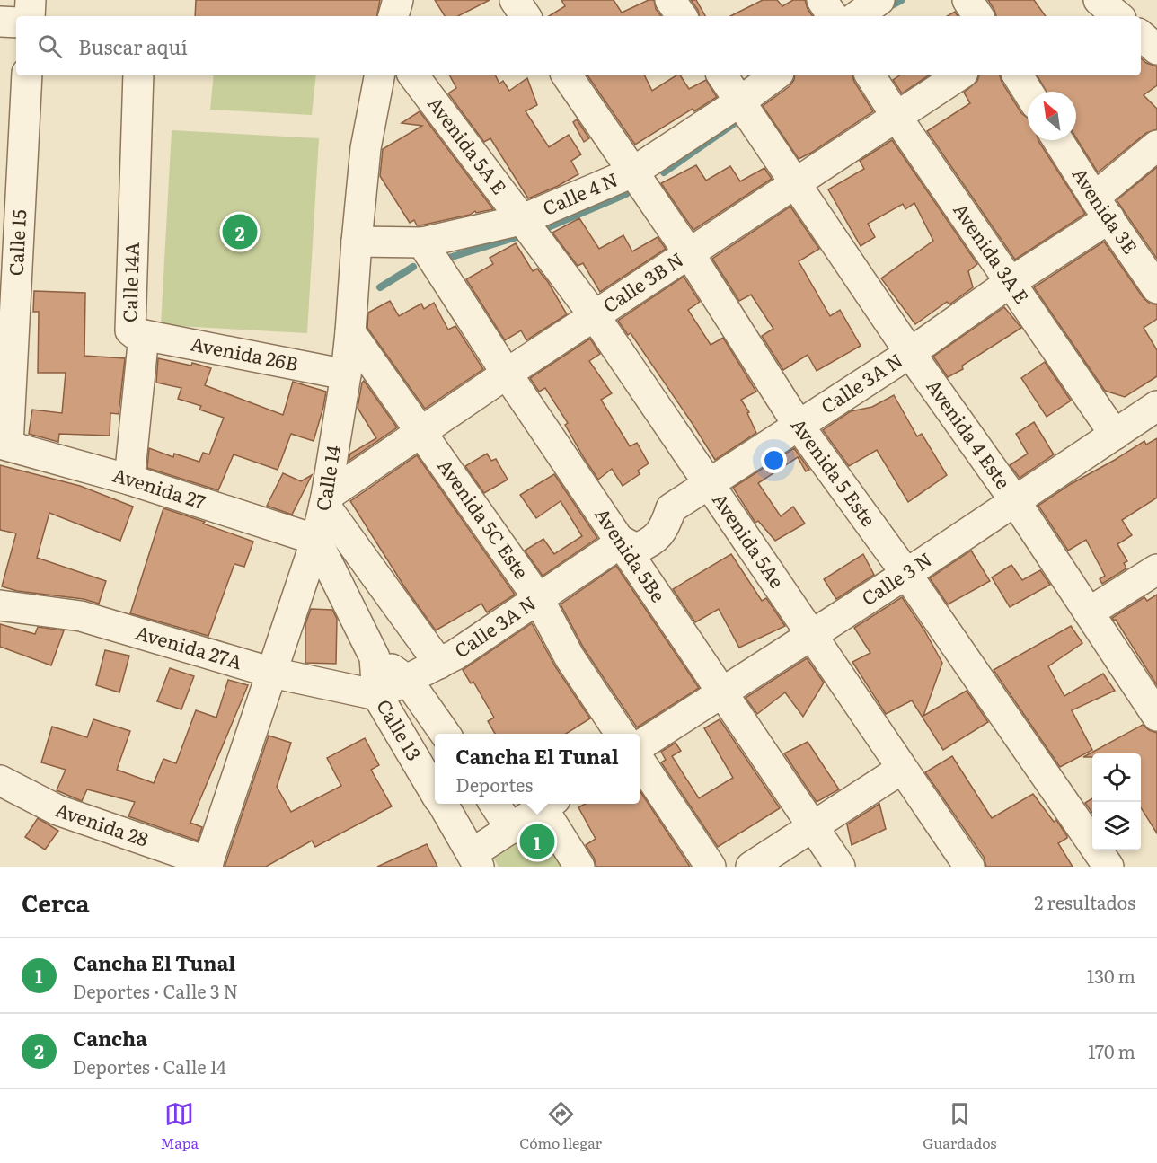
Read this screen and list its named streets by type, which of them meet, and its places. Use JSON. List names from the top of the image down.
{
  "streets": {
    "street": [
      "Avenida 5A E",
      "Calle 4 N",
      "Avenida 3E",
      "Calle 15",
      "Avenida 3A E",
      "Calle 14A",
      "Calle 3B N",
      "Avenida 26B",
      "Calle 3A N",
      "Avenida 4 Este",
      "Avenida 5 Este",
      "Calle 14",
      "Avenida 27",
      "Avenida 5C Este",
      "Avenida 5Ae",
      "Avenida 5Be",
      "Calle 3 N",
      "Avenida 27A",
      "Calle 13",
      "Avenida 28"
    ]
  },
  "crossings": [
    ["Avenida 5A E", "Calle 4 N"],
    ["Avenida 5A E", "Avenida 5Ae"],
    ["Calle 4 N", "Avenida 4 Este"],
    ["Calle 4 N", "Avenida 5 Este"],
    ["Calle 4 N", "Calle 14"],
    ["Calle 4 N", "Avenida 5Ae"],
    ["Calle 4 N", "Avenida 5Be"],
    ["Avenida 3E", "Calle 3A N"],
    ["Calle 15", "Avenida 27"],
    ["Avenida 3A E", "Calle 3B N"],
    ["Avenida 3A E", "Calle 3A N"],
    ["Avenida 3A E", "Calle 3 N"],
    ["Calle 14A", "Avenida 26B"],
    ["Calle 14A", "Avenida 27"],
    ["Calle 3B N", "Avenida 4 Este"],
    ["Calle 3B N", "Avenida 5 Este"],
    ["Calle 3B N", "Calle 14"],
    ["Calle 3B N", "Avenida 5C Este"],
    ["Calle 3B N", "Avenida 5Ae"],
    ["Calle 3B N", "Avenida 5Be"],
    ["Avenida 26B", "Calle 14"],
    ["Calle 3A N", "Avenida 4 Este"],
    ["Calle 3A N", "Avenida 5 Este"],
    ["Calle 3A N", "Avenida 5C Este"],
    ["Calle 3A N", "Avenida 5Ae"],
    ["Calle 3A N", "Avenida 5Be"],
    ["Calle 3A N", "Avenida 27A"],
    ["Calle 3A N", "Calle 13"],
    ["Avenida 4 Este", "Calle 3 N"],
    ["Avenida 5 Este", "Calle 3 N"],
    ["Calle 14", "Avenida 27"],
    ["Calle 14", "Avenida 5C Este"],
    ["Calle 14", "Avenida 27A"],
    ["Calle 14", "Calle 13"],
    ["Calle 14", "Avenida 28"],
    ["Avenida 27", "Calle 13"],
    ["Avenida 5Ae", "Calle 3 N"],
    ["Avenida 5Be", "Calle 3 N"],
    ["Avenida 27A", "Calle 13"]
  ],
  "north": "top left",
  "page": {
    "search": "Buscar aquí",
    "pins": ["2", "1"],
    "popup": ["Cancha El Tunal", "Deportes"],
    "heading": ["Cerca", "2 resultados"],
    "list": [
      {
        "mark": "1",
        "name": "Cancha El Tunal",
        "note": "Deportes · Calle 3 N",
        "value": "130 m"
      },
      {
        "mark": "2",
        "name": "Cancha",
        "note": "Deportes · Calle 14",
        "value": "170 m"
      }
    ],
    "nav": ["Mapa", "Cómo llegar", "Guardados"]
  }
}
